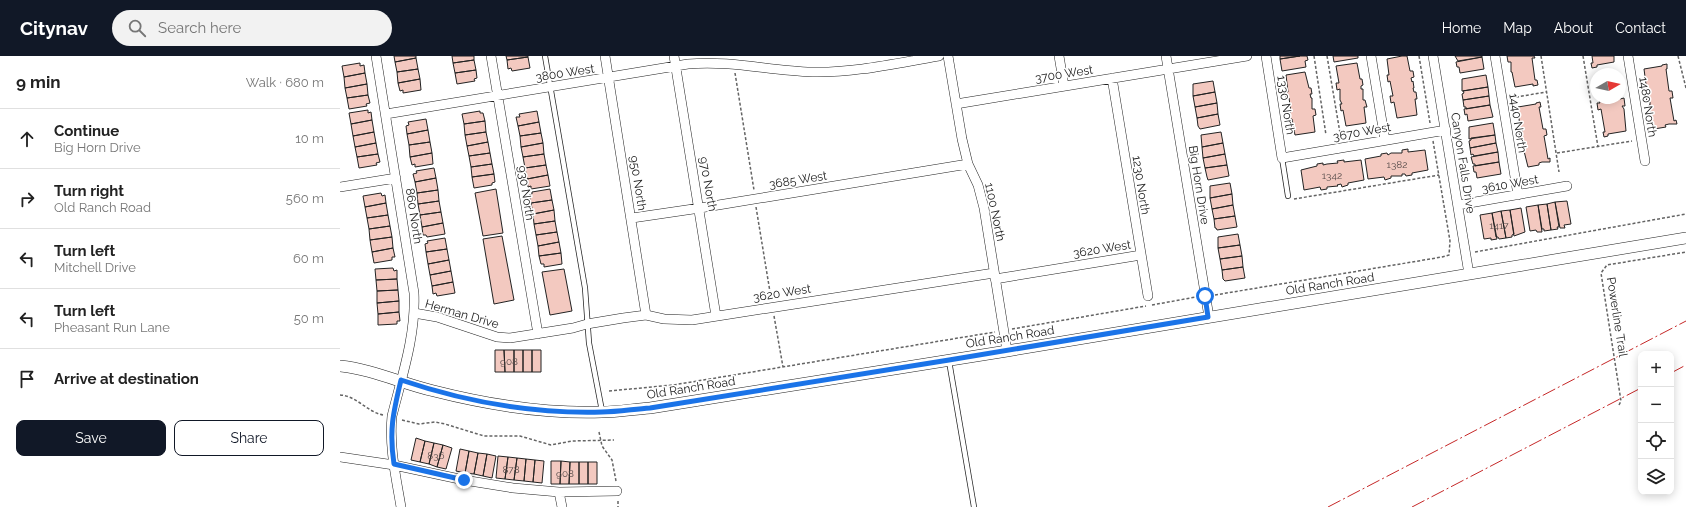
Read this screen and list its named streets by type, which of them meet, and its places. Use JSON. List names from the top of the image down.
{
  "streets": {
    "street": [
      "3800 West",
      "3700 West",
      "1330 North",
      "1480 North",
      "1440 North",
      "3670 West",
      "Canyon Falls Drive",
      "3685 West",
      "950 North",
      "970 North",
      "3610 West",
      "1230 North",
      "Big Horn Drive",
      "930 North",
      "1100 North",
      "860 North",
      "3620 West",
      "Old Ranch Road",
      "Herman Drive"
    ],
    "path": ["Powerline Trail"]
  },
  "crossings": [
    ["3800 West", "950 North"],
    ["3800 West", "970 North"],
    ["3800 West", "930 North"],
    ["3800 West", "860 North"],
    ["3700 West", "1230 North"],
    ["3700 West", "Big Horn Drive"],
    ["3700 West", "1100 North"],
    ["1330 North", "3670 West"],
    ["1440 North", "3610 West"],
    ["3670 West", "Canyon Falls Drive"],
    ["Canyon Falls Drive", "3610 West"],
    ["Canyon Falls Drive", "Old Ranch Road"],
    ["3685 West", "950 North"],
    ["3685 West", "970 North"],
    ["3685 West", "1100 North"],
    ["950 North", "3620 West"],
    ["970 North", "3620 West"],
    ["1230 North", "3620 West"],
    ["Big Horn Drive", "Old Ranch Road"],
    ["930 North", "Herman Drive"],
    ["1100 North", "3620 West"],
    ["1100 North", "Old Ranch Road"],
    ["860 North", "Old Ranch Road"],
    ["860 North", "Herman Drive"],
    ["3620 West", "Herman Drive"]
  ],
  "house_numbers": [
    "1382",
    "1342",
    "1417",
    "908",
    "836",
    "878",
    "908"
  ],
  "north": "right",
  "page": {
    "header": "Citynav",
    "search": "Search here",
    "nav": [
      "Home",
      "Map",
      "About",
      "Contact"
    ],
    "heading": ["9 min", "Walk · 680 m"],
    "list": [
      ["Continue", "Big Horn Drive", "10 m"],
      ["Turn right", "Old Ranch Road", "560 m"],
      ["Turn left", "Mitchell Drive", "60 m"],
      ["Turn left", "Pheasant Run Lane", "50 m"],
      "Arrive at destination"
    ],
    "map_buttons": ["+", "−"],
    "buttons": ["Save", "Share"]
  }
}
